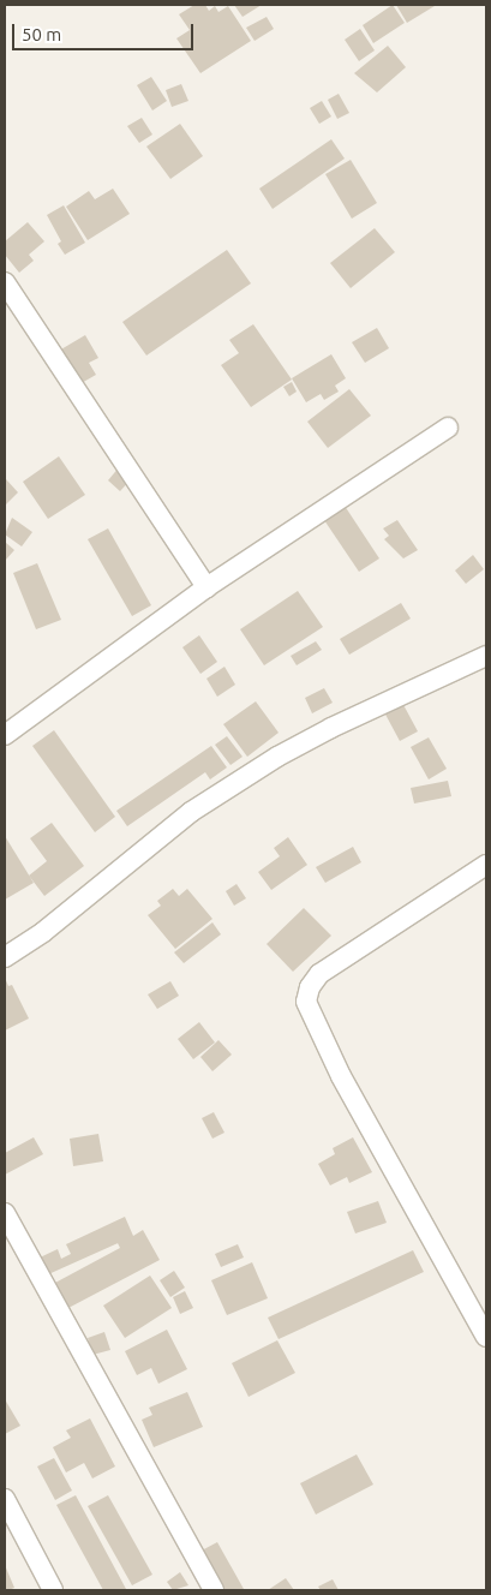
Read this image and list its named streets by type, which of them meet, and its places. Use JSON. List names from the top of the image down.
{
  "scale_bar": "50 m"
}
